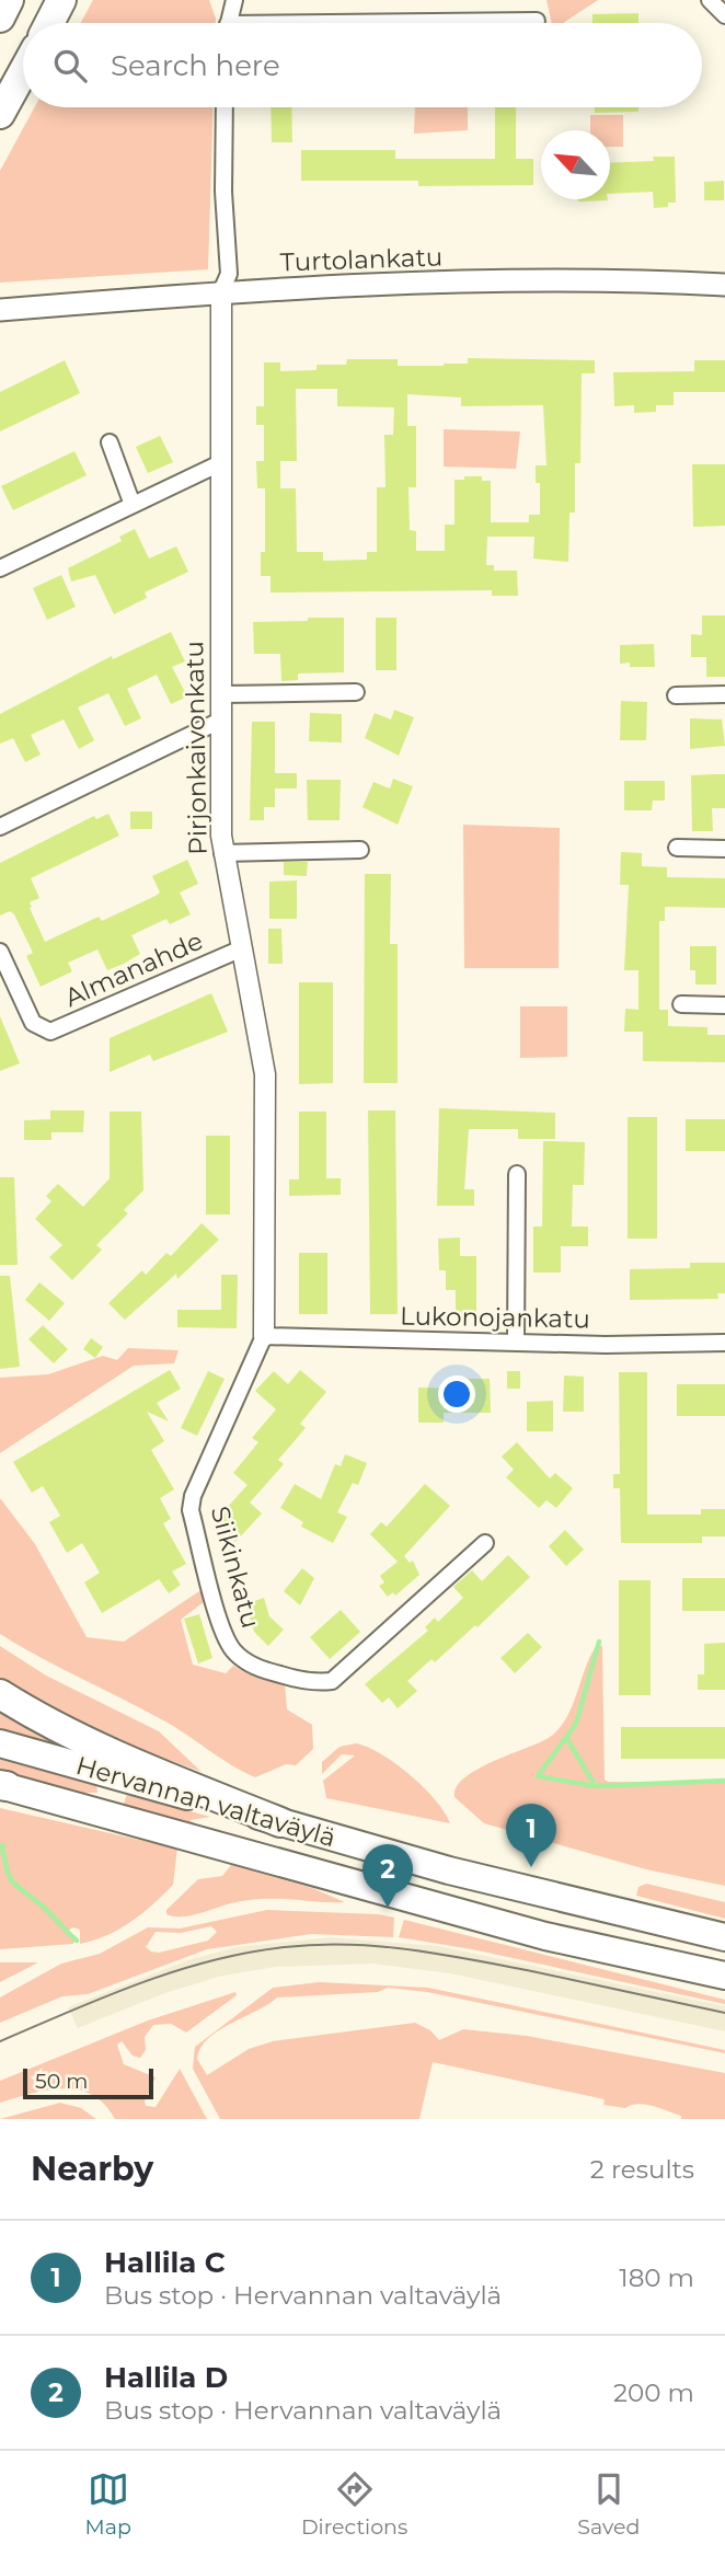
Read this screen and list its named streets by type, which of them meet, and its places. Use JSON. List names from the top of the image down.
{
  "streets": {
    "highway": ["Hervannan valtaväylä"],
    "main road": ["Turtolankatu"],
    "street": [
      "Pirjonkaivonkatu",
      "Almanahde",
      "Lukonojankatu",
      "Siikinkatu"
    ]
  },
  "crossings": [
    ["Turtolankatu", "Pirjonkaivonkatu"],
    ["Pirjonkaivonkatu", "Almanahde"],
    ["Pirjonkaivonkatu", "Lukonojankatu"],
    ["Pirjonkaivonkatu", "Siikinkatu"],
    ["Lukonojankatu", "Siikinkatu"]
  ],
  "scale_bar": "50 m",
  "north": "top left",
  "page": {
    "search": "Search here",
    "pins": ["1", "2"],
    "scale": "50 m",
    "heading": ["Nearby", "2 results"],
    "list": [
      {
        "mark": "1",
        "name": "Hallila C",
        "note": "Bus stop · Hervannan valtaväylä",
        "value": "180 m"
      },
      {
        "mark": "2",
        "name": "Hallila D",
        "note": "Bus stop · Hervannan valtaväylä",
        "value": "200 m"
      }
    ],
    "nav": ["Map", "Directions", "Saved"]
  }
}
